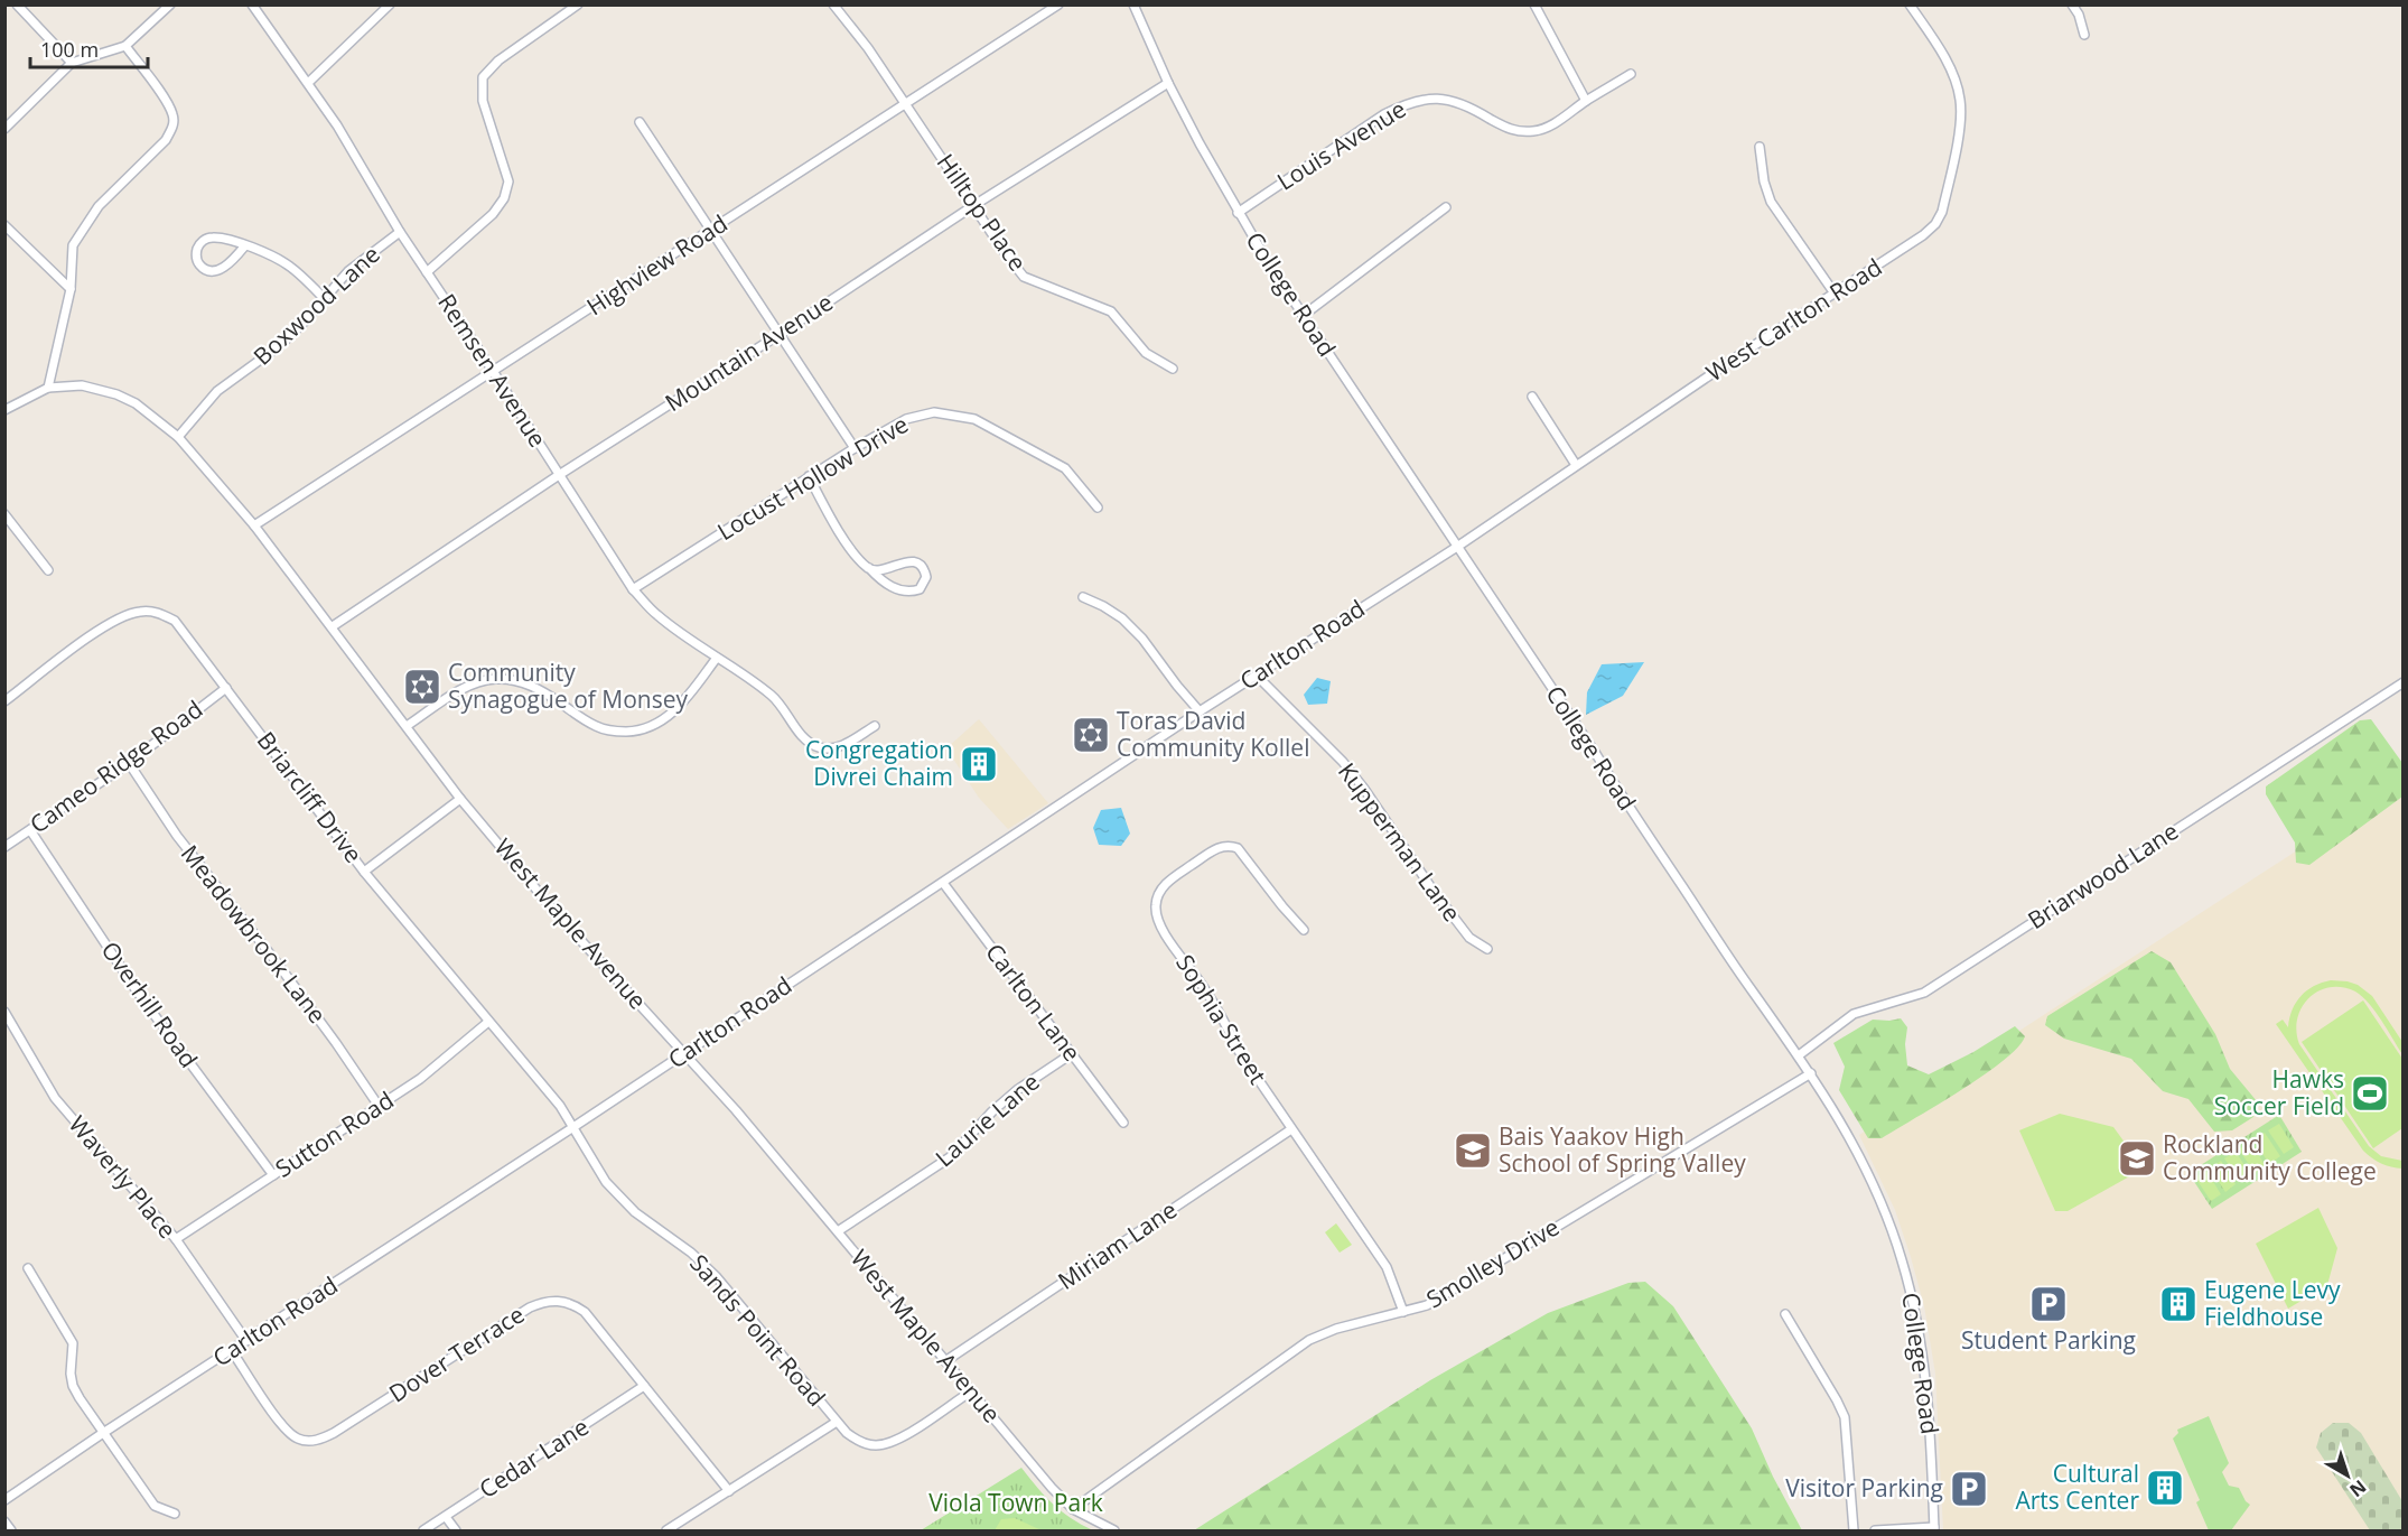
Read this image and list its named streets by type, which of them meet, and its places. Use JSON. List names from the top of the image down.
{
  "streets": {
    "street": [
      "Louis Avenue",
      "Hilltop Place",
      "Highview Road",
      "College Road",
      "Boxwood Lane",
      "West Carlton Road",
      "Mountain Avenue",
      "Remsen Avenue",
      "Locust Hollow Drive",
      "Carlton Road",
      "Cameo Ridge Road",
      "Briarcliff Drive",
      "Kupperman Lane",
      "Briarwood Lane",
      "West Maple Avenue",
      "Meadowbrook Lane",
      "Carlton Lane",
      "Overhill Road",
      "Sophia Street",
      "Laurie Lane",
      "Sutton Road",
      "Waverly Place",
      "Miriam Lane",
      "Smolley Drive",
      "Sands Point Road",
      "Dover Terrace",
      "Cedar Lane"
    ]
  },
  "crossings": [
    ["Louis Avenue", "College Road"],
    ["Hilltop Place", "Highview Road"],
    ["Hilltop Place", "Mountain Avenue"],
    ["Highview Road", "Remsen Avenue"],
    ["Highview Road", "West Maple Avenue"],
    ["College Road", "West Carlton Road"],
    ["College Road", "Mountain Avenue"],
    ["College Road", "Carlton Road"],
    ["College Road", "Briarwood Lane"],
    ["College Road", "Smolley Drive"],
    ["Boxwood Lane", "Remsen Avenue"],
    ["Boxwood Lane", "West Maple Avenue"],
    ["West Carlton Road", "Carlton Road"],
    ["Mountain Avenue", "Remsen Avenue"],
    ["Mountain Avenue", "West Maple Avenue"],
    ["Remsen Avenue", "Locust Hollow Drive"],
    ["Carlton Road", "Briarcliff Drive"],
    ["Carlton Road", "Kupperman Lane"],
    ["Carlton Road", "West Maple Avenue"],
    ["Carlton Road", "Carlton Lane"],
    ["Carlton Road", "Waverly Place"],
    ["Carlton Road", "Sands Point Road"],
    ["Carlton Road", "Dover Terrace"],
    ["Cameo Ridge Road", "Briarcliff Drive"],
    ["Cameo Ridge Road", "Meadowbrook Lane"],
    ["Cameo Ridge Road", "Overhill Road"],
    ["Briarcliff Drive", "Sutton Road"],
    ["Briarcliff Drive", "Sands Point Road"],
    ["West Maple Avenue", "Laurie Lane"],
    ["West Maple Avenue", "Miriam Lane"],
    ["West Maple Avenue", "Smolley Drive"],
    ["West Maple Avenue", "Sands Point Road"],
    ["Meadowbrook Lane", "Sutton Road"],
    ["Carlton Lane", "Laurie Lane"],
    ["Overhill Road", "Sutton Road"],
    ["Sophia Street", "Miriam Lane"],
    ["Sophia Street", "Smolley Drive"],
    ["Sutton Road", "Waverly Place"],
    ["Dover Terrace", "Cedar Lane"]
  ],
  "parks": ["Viola Town Park"],
  "places": {
    "synagogue": ["Community Synagogue of Monsey", "Toras David Community Kollel"],
    "building": ["Congregation Divrei Chaim", "Eugene Levy Fieldhouse", "Cultural Arts Center"],
    "sports": ["Hawks Soccer Field"],
    "school or university": ["Bais Yaakov High School of Spring Valley", "Rockland Community College"],
    "parking": ["Student Parking", "Visitor Parking"]
  },
  "scale_bar": "100 m",
  "north": "bottom right"
}
